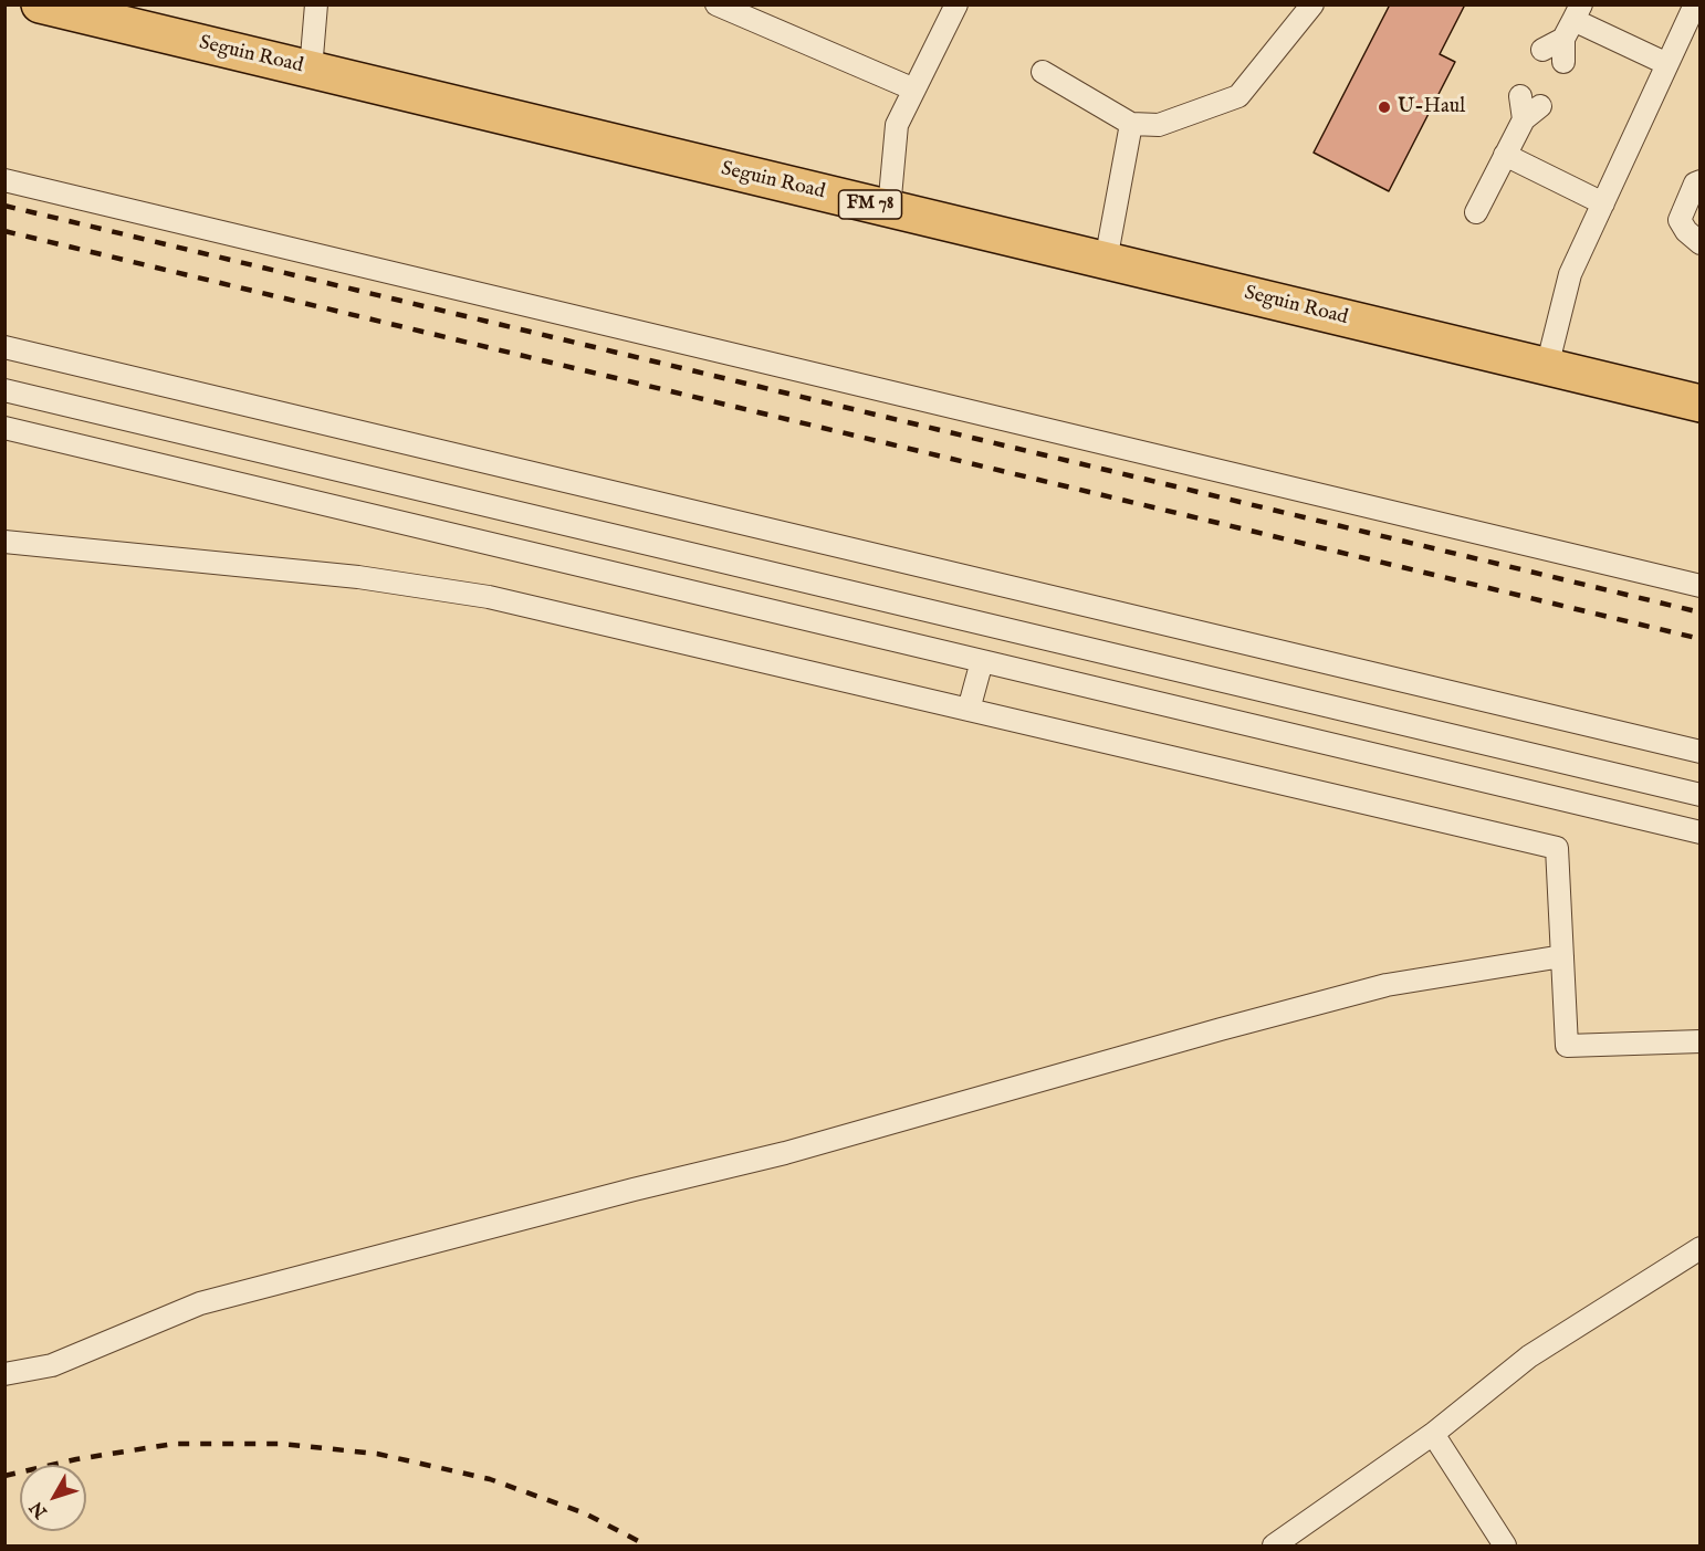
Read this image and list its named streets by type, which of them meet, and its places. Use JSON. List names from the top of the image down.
{
  "streets": {
    "main road": ["Seguin Road", "FM 78"]
  },
  "places": ["U-Haul"],
  "north": "bottom left"
}
